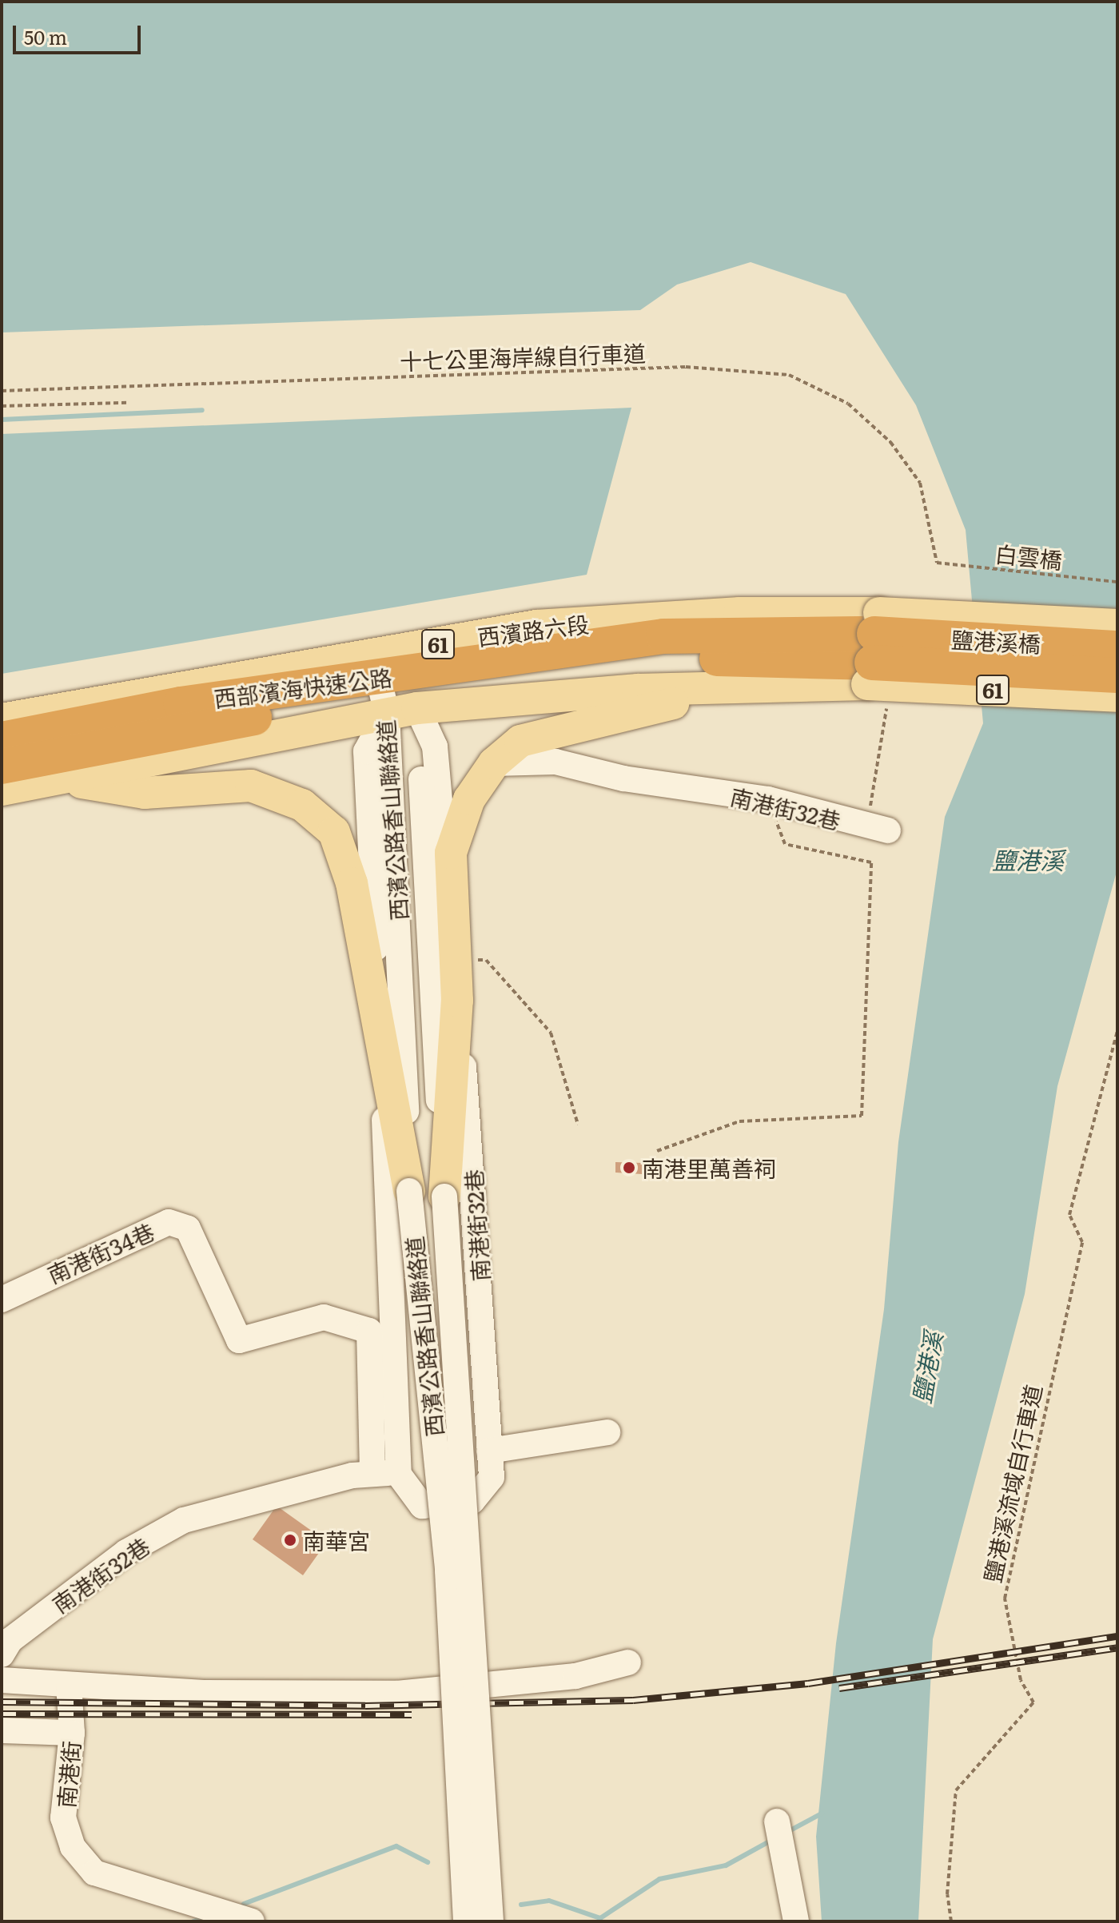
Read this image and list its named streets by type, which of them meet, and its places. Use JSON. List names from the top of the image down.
{
  "streets": {
    "highway": ["鹽港溪橋", "61", "西部濱海快速公路"],
    "main road": ["西濱路六段"],
    "street": [
      "南港街32巷",
      "西濱公路香山聯絡道",
      "南港街34巷",
      "南港街"
    ],
    "path": ["十七公里海岸線自行車道", "白雲橋", "鹽港溪流域自行車道"]
  },
  "crossings": [
    ["十七公里海岸線自行車道", "白雲橋"],
    ["西濱路六段", "鹽港溪橋"],
    ["西濱路六段", "61"],
    ["西濱路六段", "西部濱海快速公路"],
    ["西濱路六段", "南港街32巷"],
    ["西濱路六段", "西濱公路香山聯絡道"],
    ["鹽港溪橋", "61"],
    ["鹽港溪橋", "西部濱海快速公路"],
    ["61", "西部濱海快速公路"],
    ["西部濱海快速公路", "南港街32巷"],
    ["西部濱海快速公路", "西濱公路香山聯絡道"],
    ["南港街32巷", "西濱公路香山聯絡道"],
    ["南港街32巷", "南港街34巷"]
  ],
  "water": ["鹽港溪"],
  "places": ["南港里萬善祠", "南華宮"],
  "scale_bar": "50 m"
}
